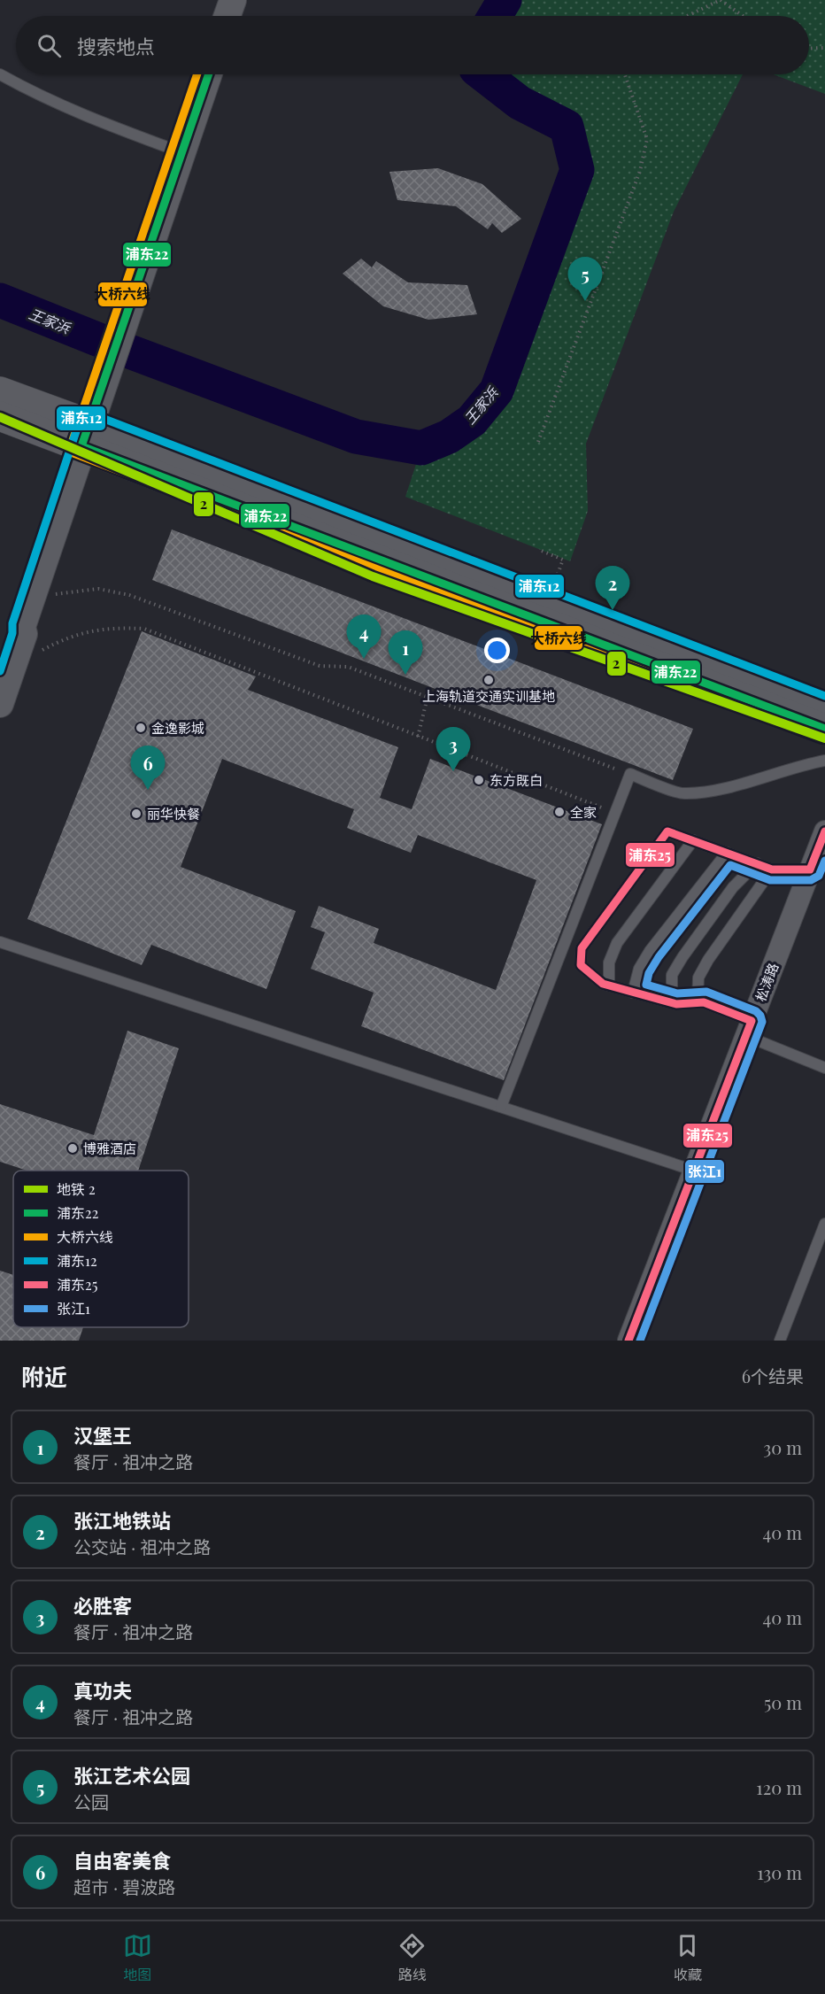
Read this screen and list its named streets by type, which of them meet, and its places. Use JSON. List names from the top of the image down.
{
  "streets": {
    "street": ["松涛路"]
  },
  "water": ["王家浜"],
  "places": [
    "上海轨道交通实训基地",
    "金逸影城",
    "东方既白",
    "全家",
    "丽华快餐",
    "博雅酒店"
  ],
  "lines": [
    "transit line 浦东22",
    "transit line 大桥六线",
    "transit line 浦东12",
    "metro line 2",
    "transit line 浦东25",
    "transit line 张江1"
  ],
  "legend": [
    "地铁 2",
    "浦东22",
    "大桥六线",
    "浦东12",
    "浦东25",
    "张江1"
  ],
  "page": {
    "search": "搜索地点",
    "pins": [
      "5",
      "2",
      "4",
      "1",
      "3",
      "6"
    ],
    "heading": ["附近", "6个结果"],
    "list": [
      {
        "mark": "1",
        "name": "汉堡王",
        "note": "餐厅 · 祖冲之路",
        "value": "30 m"
      },
      {
        "mark": "2",
        "name": "张江地铁站",
        "note": "公交站 · 祖冲之路",
        "value": "40 m"
      },
      {
        "mark": "3",
        "name": "必胜客",
        "note": "餐厅 · 祖冲之路",
        "value": "40 m"
      },
      {
        "mark": "4",
        "name": "真功夫",
        "note": "餐厅 · 祖冲之路",
        "value": "50 m"
      },
      {
        "mark": "5",
        "name": "张江艺术公园",
        "note": "公园",
        "value": "120 m"
      },
      {
        "mark": "6",
        "name": "自由客美食",
        "note": "超市 · 碧波路",
        "value": "130 m"
      }
    ],
    "nav": ["地图", "路线", "收藏"]
  }
}
